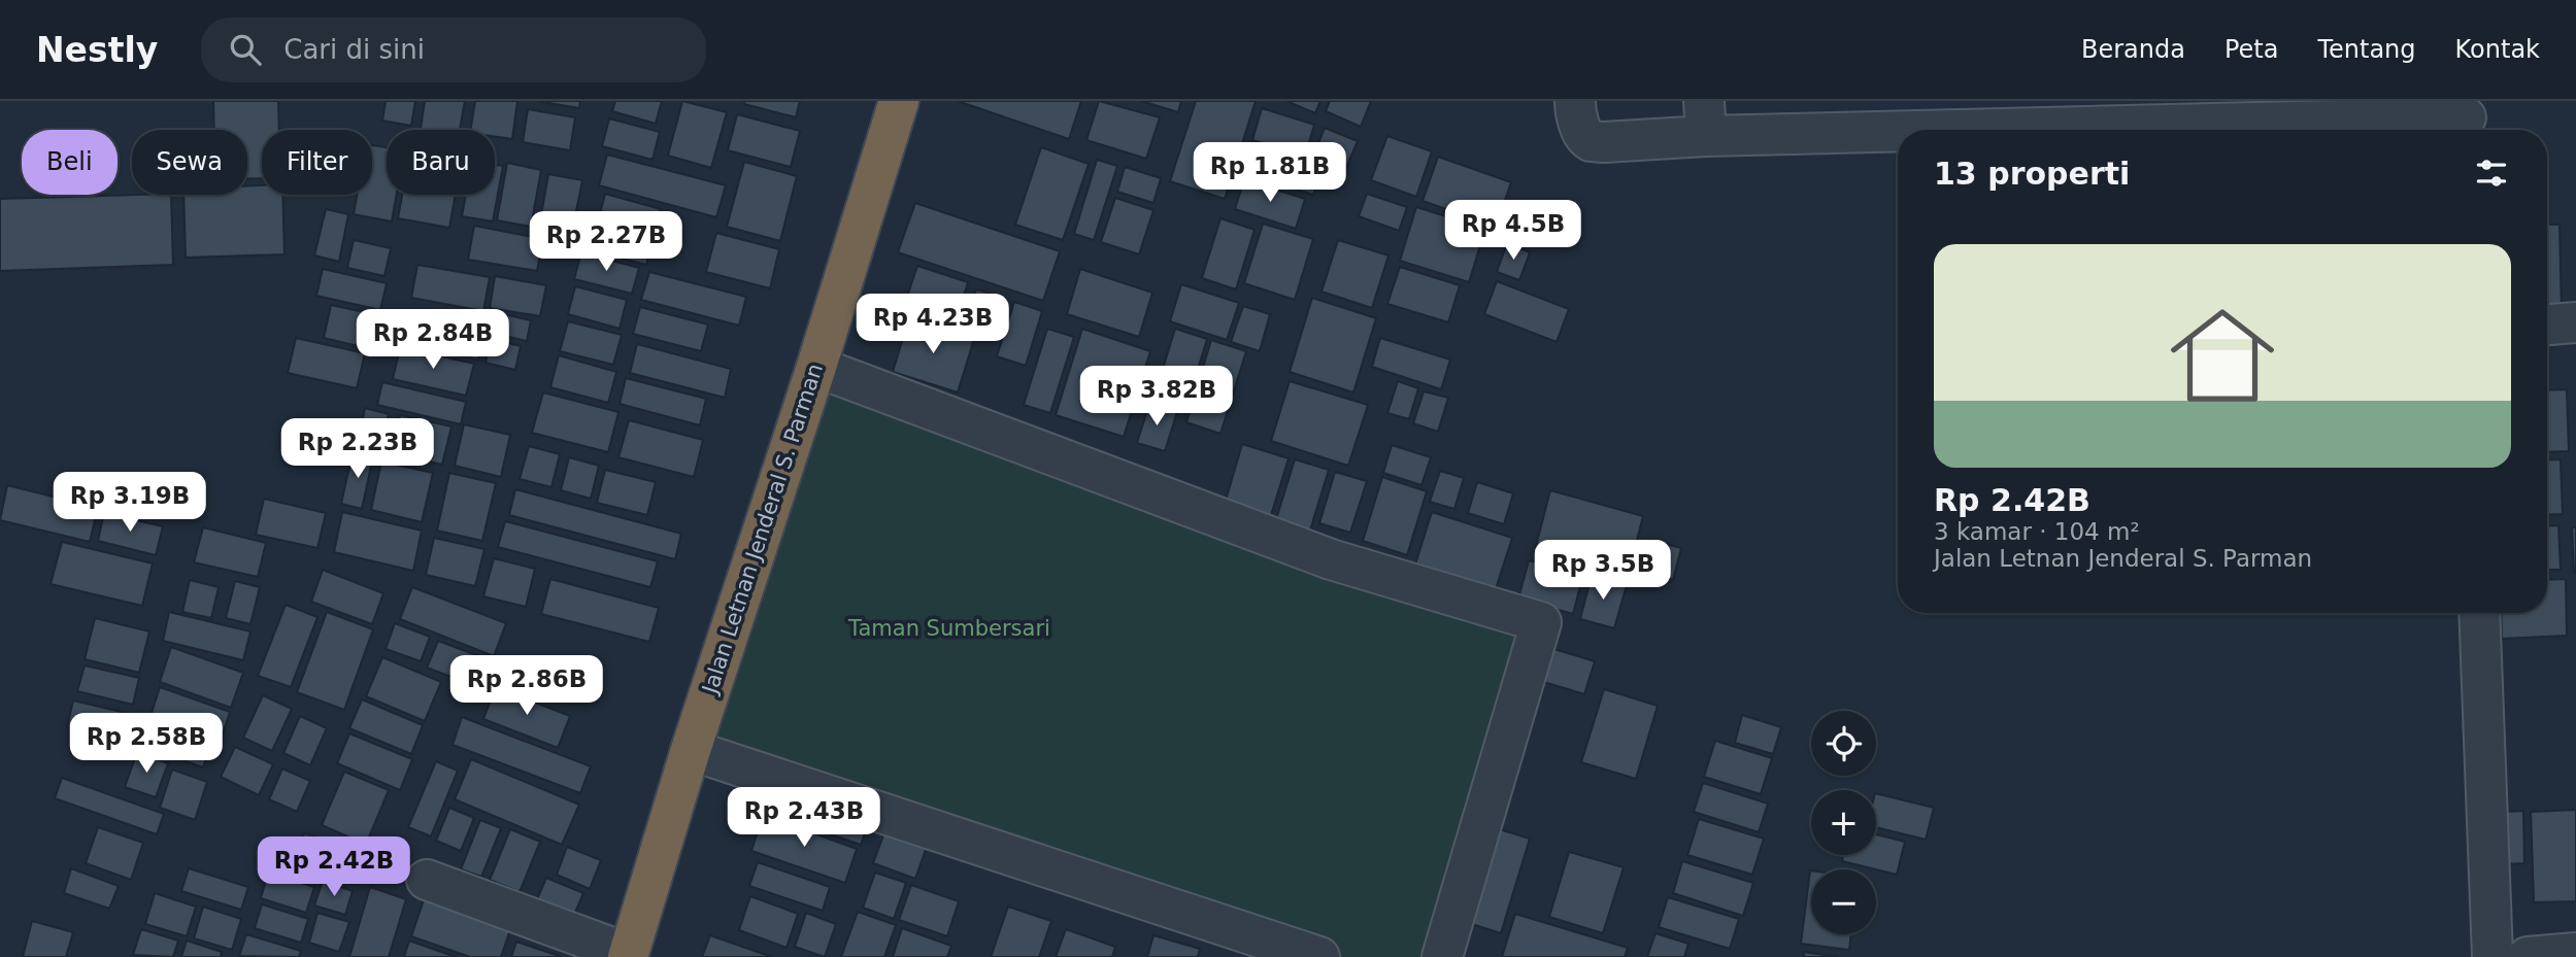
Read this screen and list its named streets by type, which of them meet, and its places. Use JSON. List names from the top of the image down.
{
  "streets": {
    "highway": ["Jalan Letnan Jenderal S. Parman"]
  },
  "parks": ["Taman Sumbersari"],
  "page": {
    "header": "Nestly",
    "search": "Cari di sini",
    "nav": [
      "Beranda",
      "Peta",
      "Tentang",
      "Kontak"
    ],
    "chip": [
      "Beli",
      "Sewa",
      "Filter",
      "Baru"
    ],
    "heading": "13 properti",
    "price": [
      "Rp 1.81B",
      "Rp 4.5B",
      "Rp 2.27B",
      "Rp 4.23B",
      "Rp 2.84B",
      "Rp 3.82B",
      "Rp 2.23B",
      "Rp 3.19B",
      "Rp 3.5B",
      "Rp 2.86B",
      "Rp 2.58B",
      "Rp 2.43B",
      "Rp 2.42B"
    ],
    "list": [
      {
        "name": "Rp 2.42B",
        "note": "3 kamar · 104 m² · Jalan Letnan Jenderal S. Parman"
      }
    ],
    "map_buttons": ["+", "−"]
  }
}
